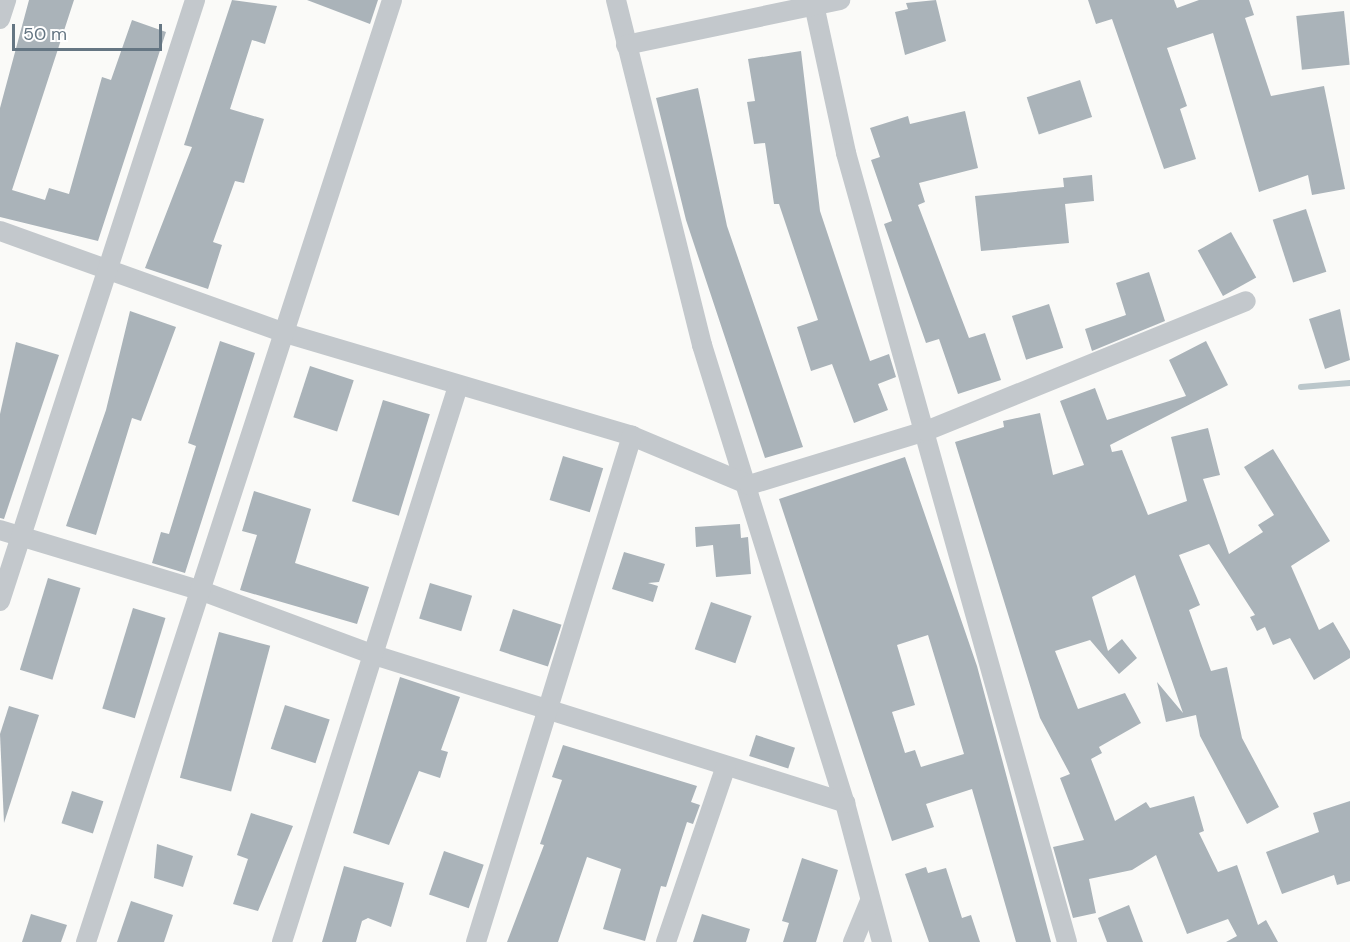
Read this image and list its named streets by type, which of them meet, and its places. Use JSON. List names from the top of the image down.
{
  "scale_bar": "50 m"
}
